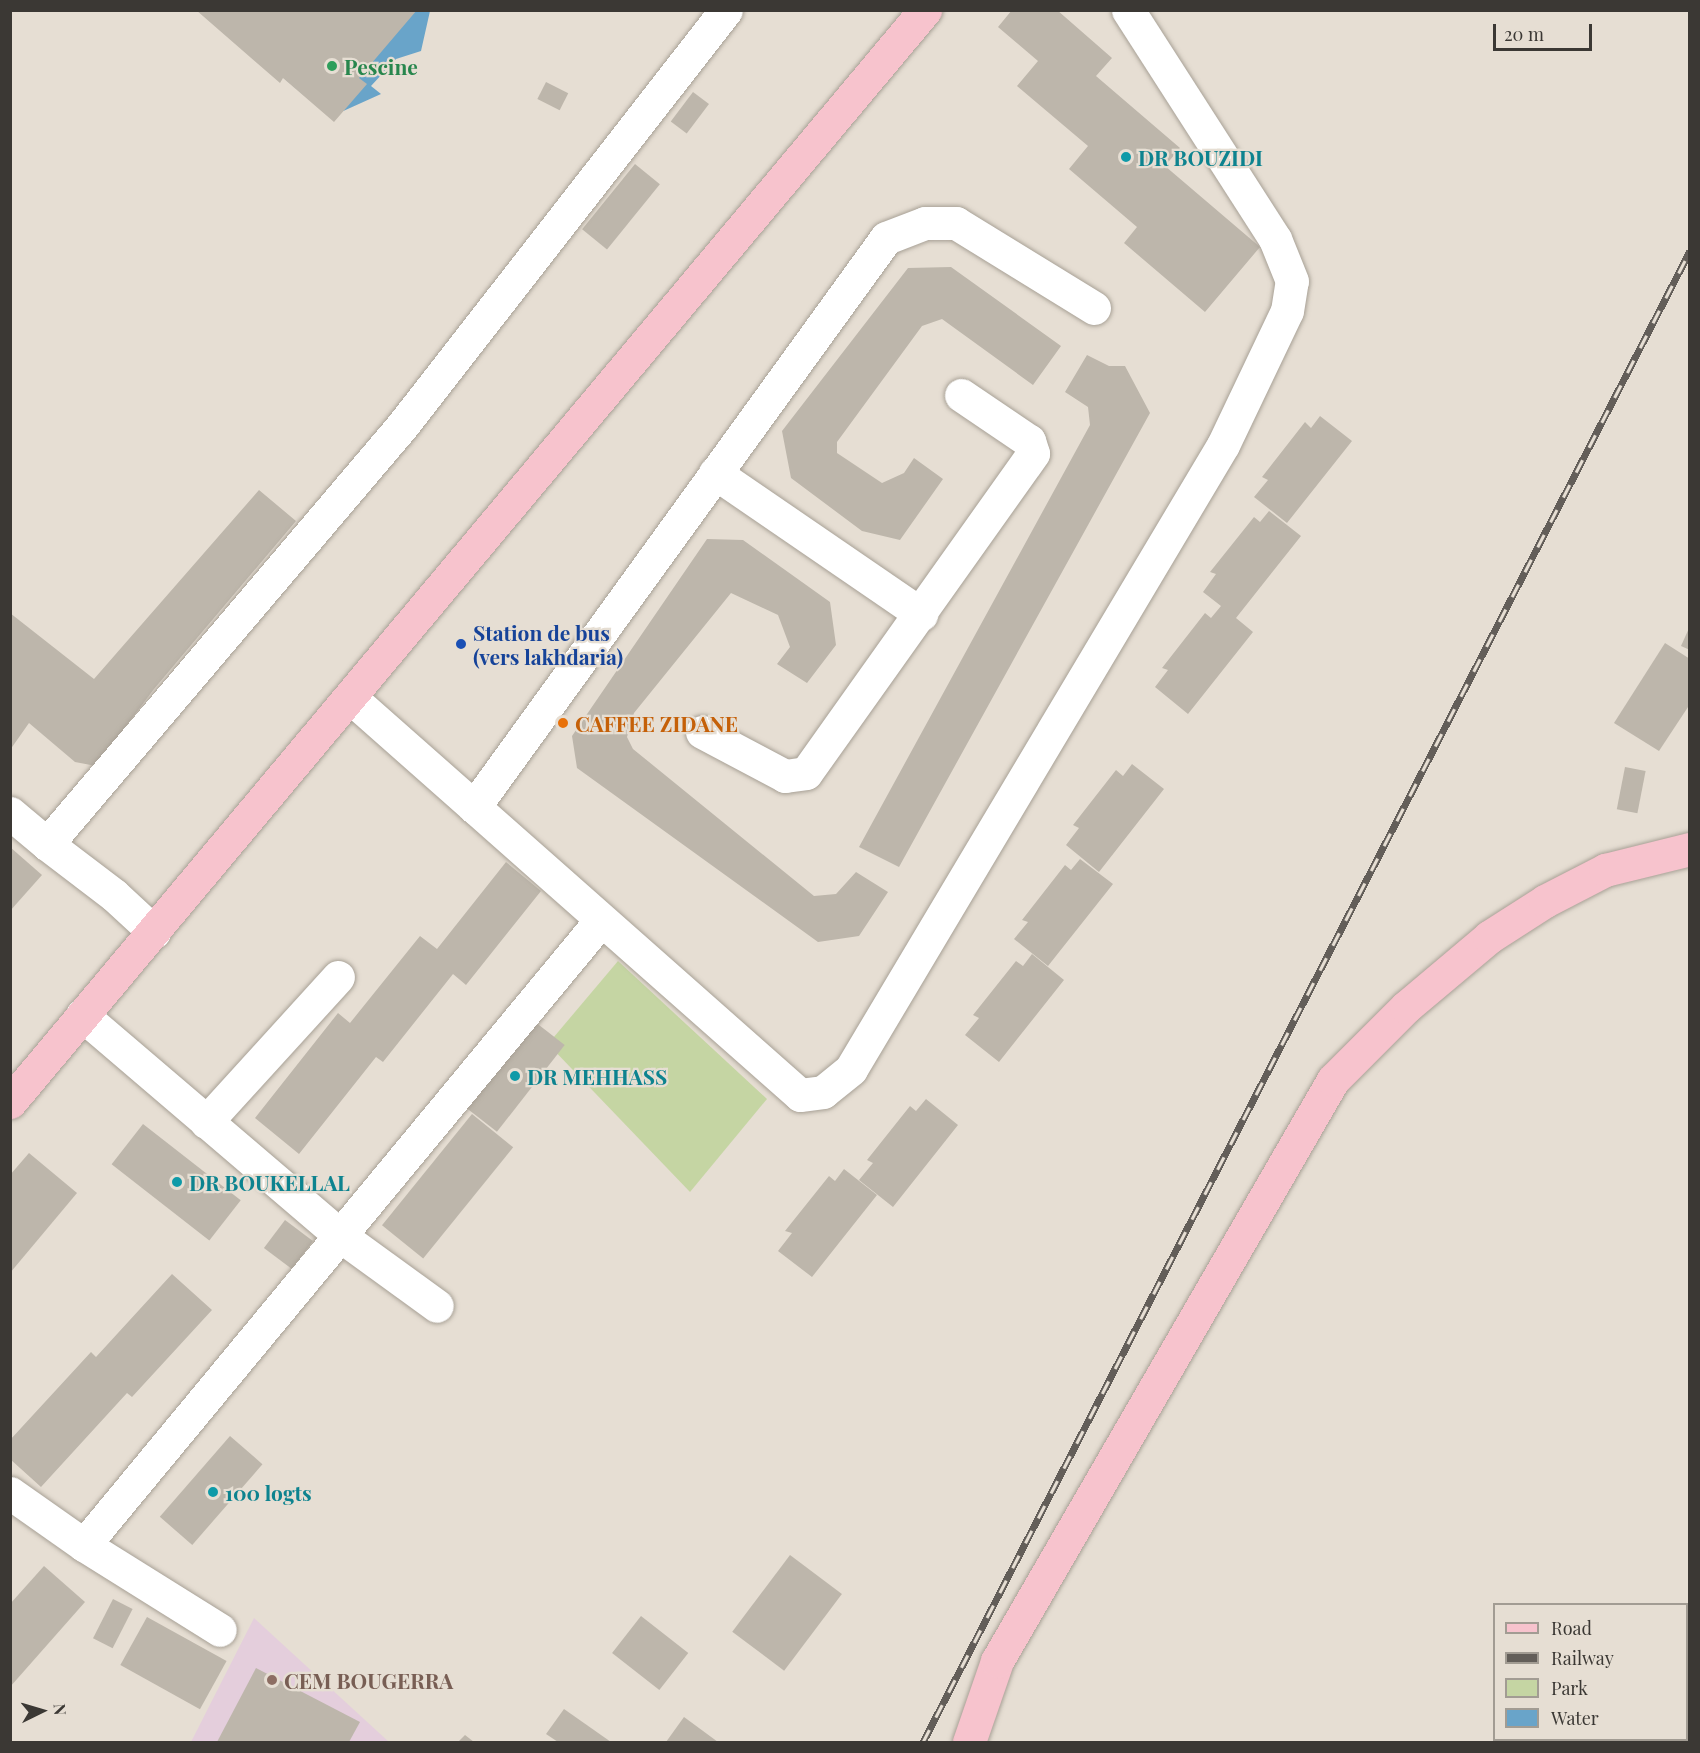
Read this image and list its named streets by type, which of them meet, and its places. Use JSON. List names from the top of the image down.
{
  "places": [
    "Pescine",
    "DR BOUZIDI",
    "Station de bus (vers lakhdaria)",
    "CAFFEE ZIDANE",
    "DR MEHHASS",
    "DR BOUKELLAL",
    "100 logts",
    "CEM BOUGERRA"
  ],
  "legend": [
    "Road",
    "Railway",
    "Park",
    "Water"
  ],
  "scale_bar": "20 m",
  "north": "right"
}
